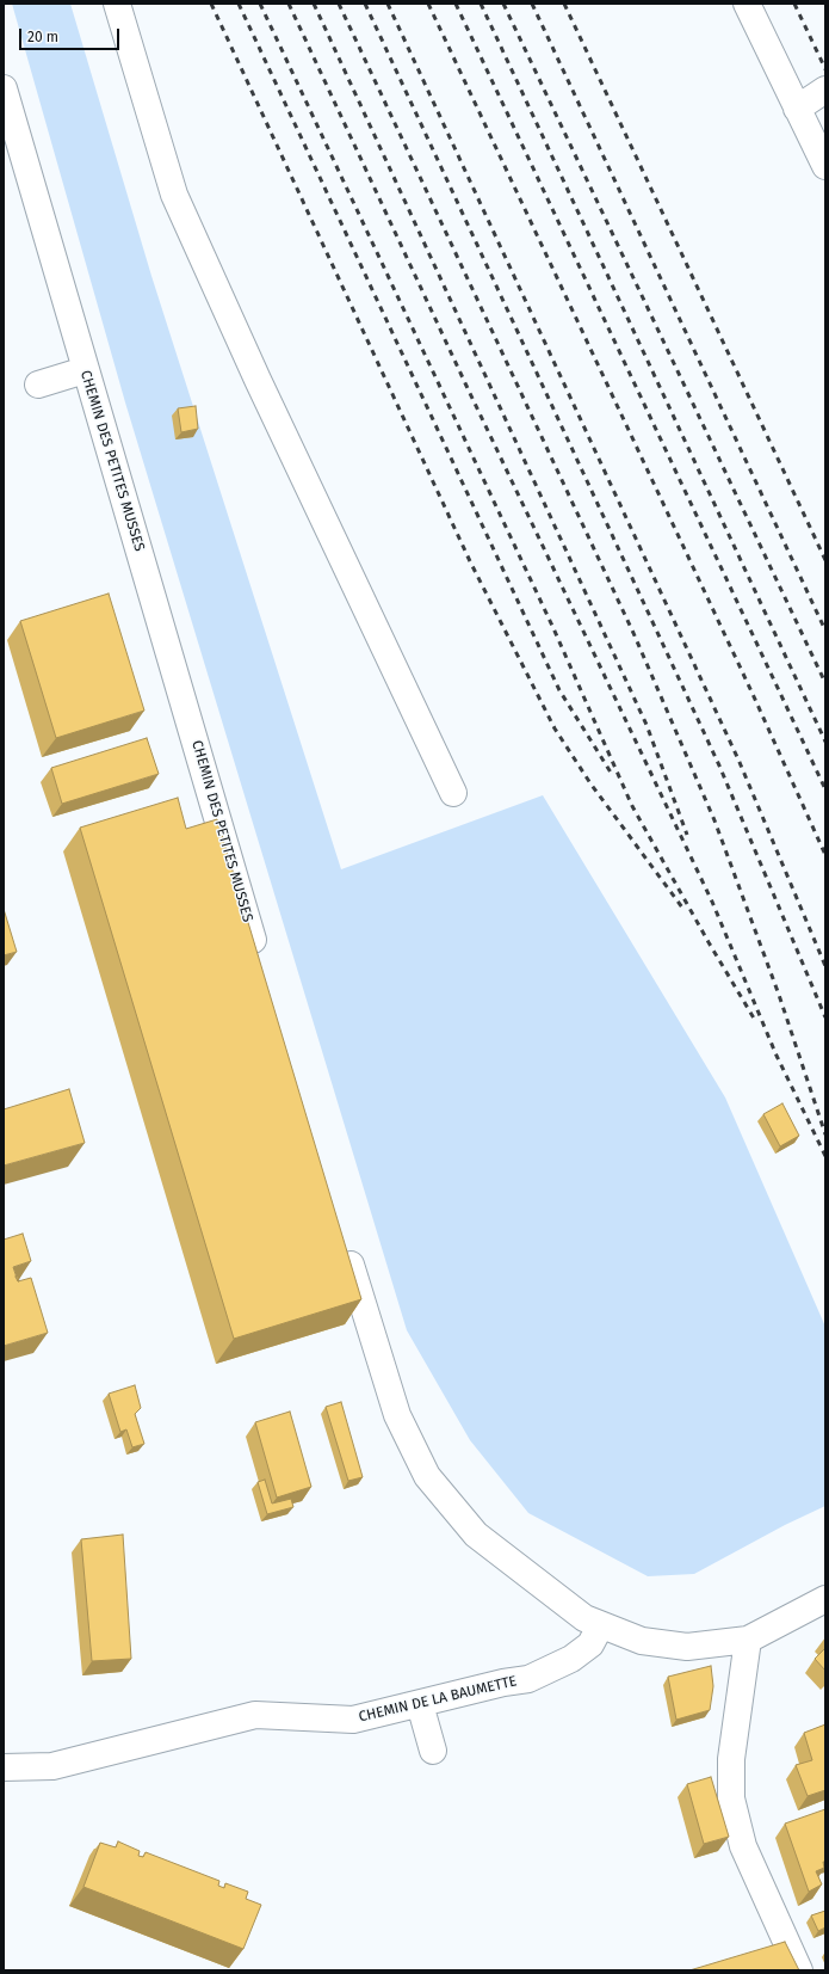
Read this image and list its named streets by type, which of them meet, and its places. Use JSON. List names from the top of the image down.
{
  "streets": {
    "street": ["CHEMIN DES PETITES MUSSES", "CHEMIN DE LA BAUMETTE"]
  },
  "scale_bar": "20 m"
}
